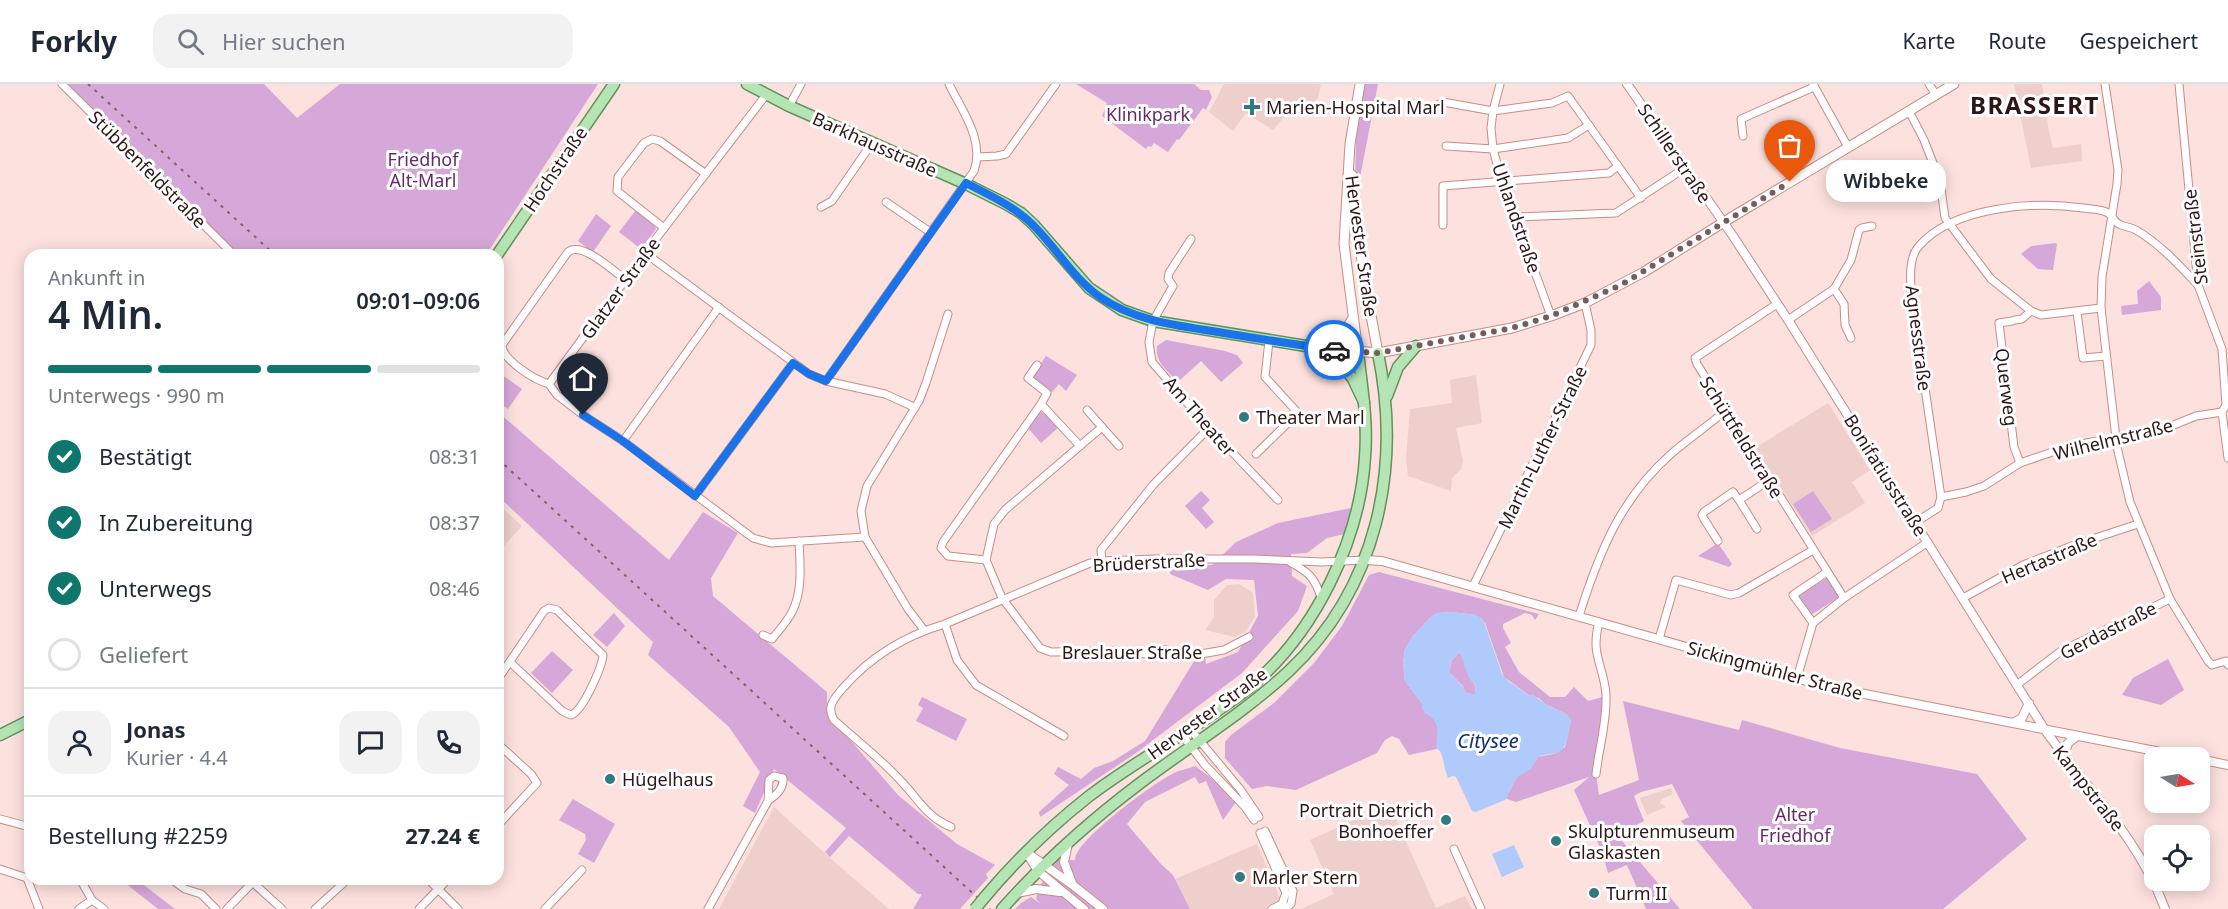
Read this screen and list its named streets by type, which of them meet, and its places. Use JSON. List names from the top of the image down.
{
  "streets": {
    "main road": ["Barkhausstraße", "Hochstraße", "Hervester Straße"],
    "street": [
      "Schillerstraße",
      "Stübbenfeldstraße",
      "Uhlandstraße",
      "Steinstraße",
      "Glatzer Straße",
      "Agnesstraße",
      "Querweg",
      "Am Theater",
      "Schüttfeldstraße",
      "Wilhelmstraße",
      "Martin-Luther-Straße",
      "Bonifatiusstraße",
      "Hertastraße",
      "Brüderstraße",
      "Gerdastraße",
      "Breslauer Straße",
      "Sickingmühler Straße",
      "Kampstraße"
    ]
  },
  "crossings": [
    ["Barkhausstraße", "Glatzer Straße"],
    ["Barkhausstraße", "Am Theater"],
    ["Schillerstraße", "Bonifatiusstraße"],
    ["Steinstraße", "Agnesstraße"],
    ["Steinstraße", "Wilhelmstraße"],
    ["Hervester Straße", "Brüderstraße"],
    ["Hervester Straße", "Sickingmühler Straße"],
    ["Agnesstraße", "Wilhelmstraße"],
    ["Querweg", "Wilhelmstraße"],
    ["Schüttfeldstraße", "Bonifatiusstraße"],
    ["Martin-Luther-Straße", "Sickingmühler Straße"],
    ["Bonifatiusstraße", "Hertastraße"],
    ["Bonifatiusstraße", "Gerdastraße"],
    ["Bonifatiusstraße", "Sickingmühler Straße"],
    ["Bonifatiusstraße", "Kampstraße"],
    ["Brüderstraße", "Breslauer Straße"],
    ["Brüderstraße", "Sickingmühler Straße"],
    ["Sickingmühler Straße", "Kampstraße"]
  ],
  "districts": ["BRASSERT"],
  "water": ["Citysee"],
  "parks": ["Klinikpark", "Friedhof Alt-Marl", "Alter Friedhof"],
  "places": {
    "health": ["Marien-Hospital Marl"],
    "other": [
      "Wibbeke",
      "Theater Marl",
      "Hügelhaus",
      "Portrait Dietrich Bonhoeffer",
      "Skulpturenmuseum Glaskasten",
      "Marler Stern",
      "Turm II"
    ]
  },
  "north": "right",
  "page": {
    "header": "Forkly",
    "search": "Hier suchen",
    "nav": ["Karte", "Route", "Gespeichert"],
    "bubble": "Wibbeke",
    "heading": ["4 Min.", "Ankunft in", "09:01–09:06"],
    "panel": [
      "Jonas",
      "Kurier · 4.4",
      "Bestellung #2259",
      "27.24 €"
    ],
    "bar": "Unterwegs · 990 m",
    "list": [
      ["Bestätigt", "08:31"],
      ["In Zubereitung", "08:37"],
      ["Unterwegs", "08:46"],
      "Geliefert"
    ]
  }
}
